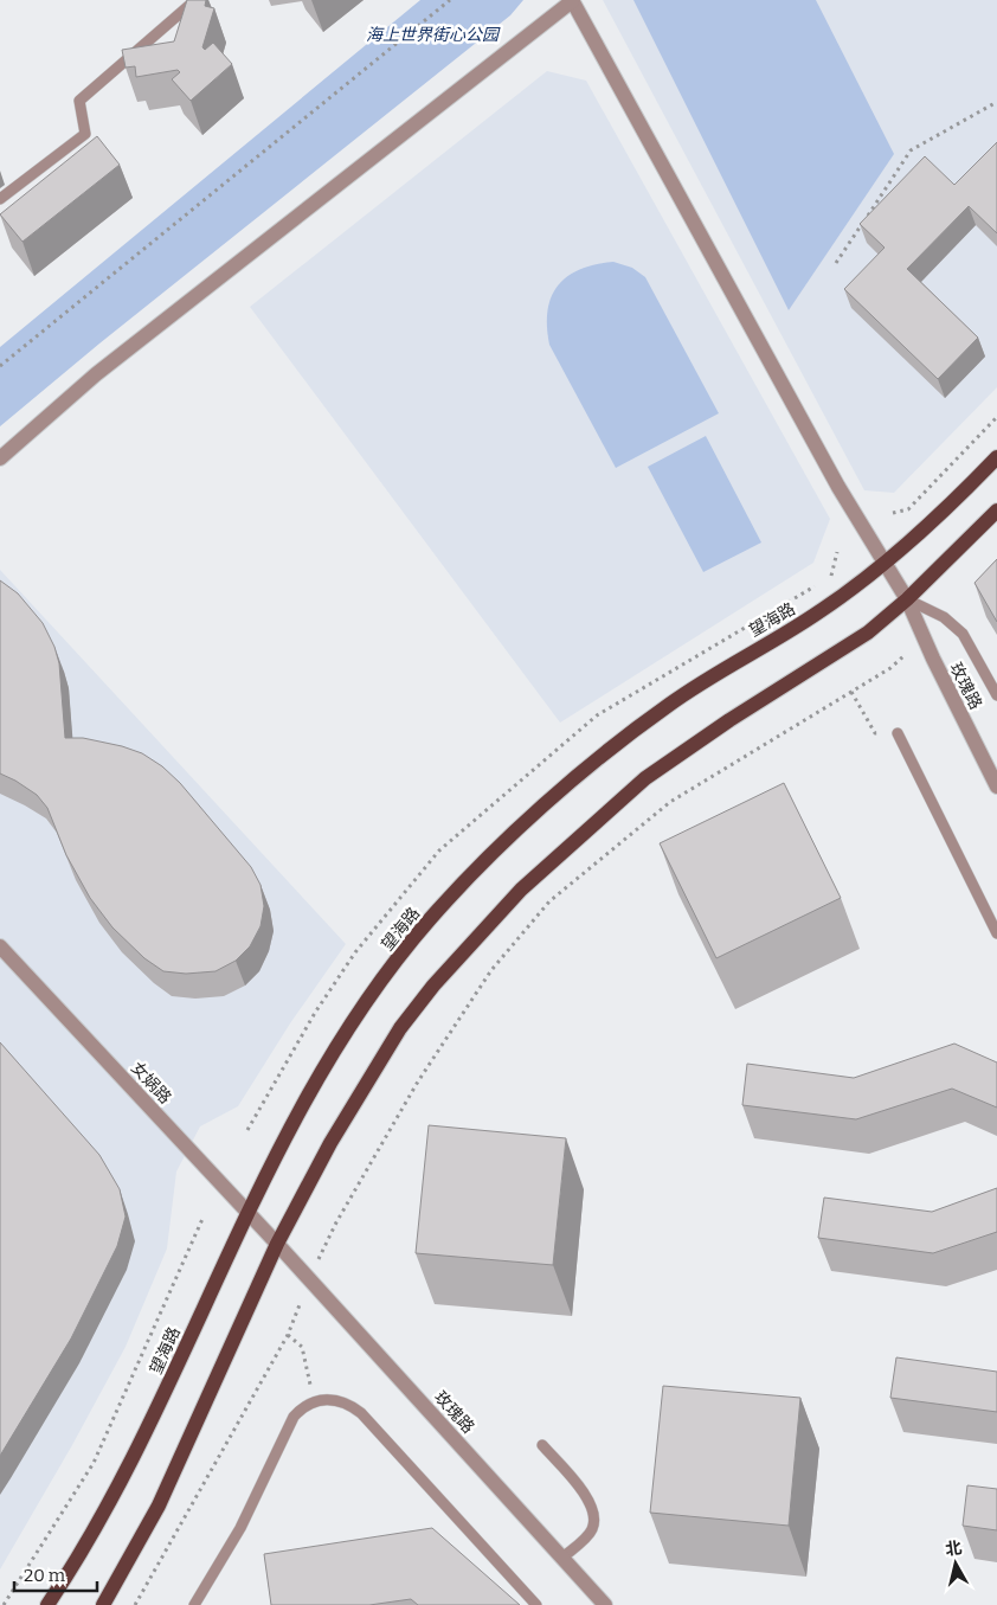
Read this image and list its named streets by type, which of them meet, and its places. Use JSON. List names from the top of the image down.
{
  "streets": {
    "main road": ["望海路"],
    "street": ["玫瑰路", "女娲路"]
  },
  "crossings": [
    ["望海路", "玫瑰路"],
    ["望海路", "女娲路"],
    ["玫瑰路", "女娲路"]
  ],
  "parks": ["海上世界街心公园"],
  "scale_bar": "20 m",
  "north": "top"
}
